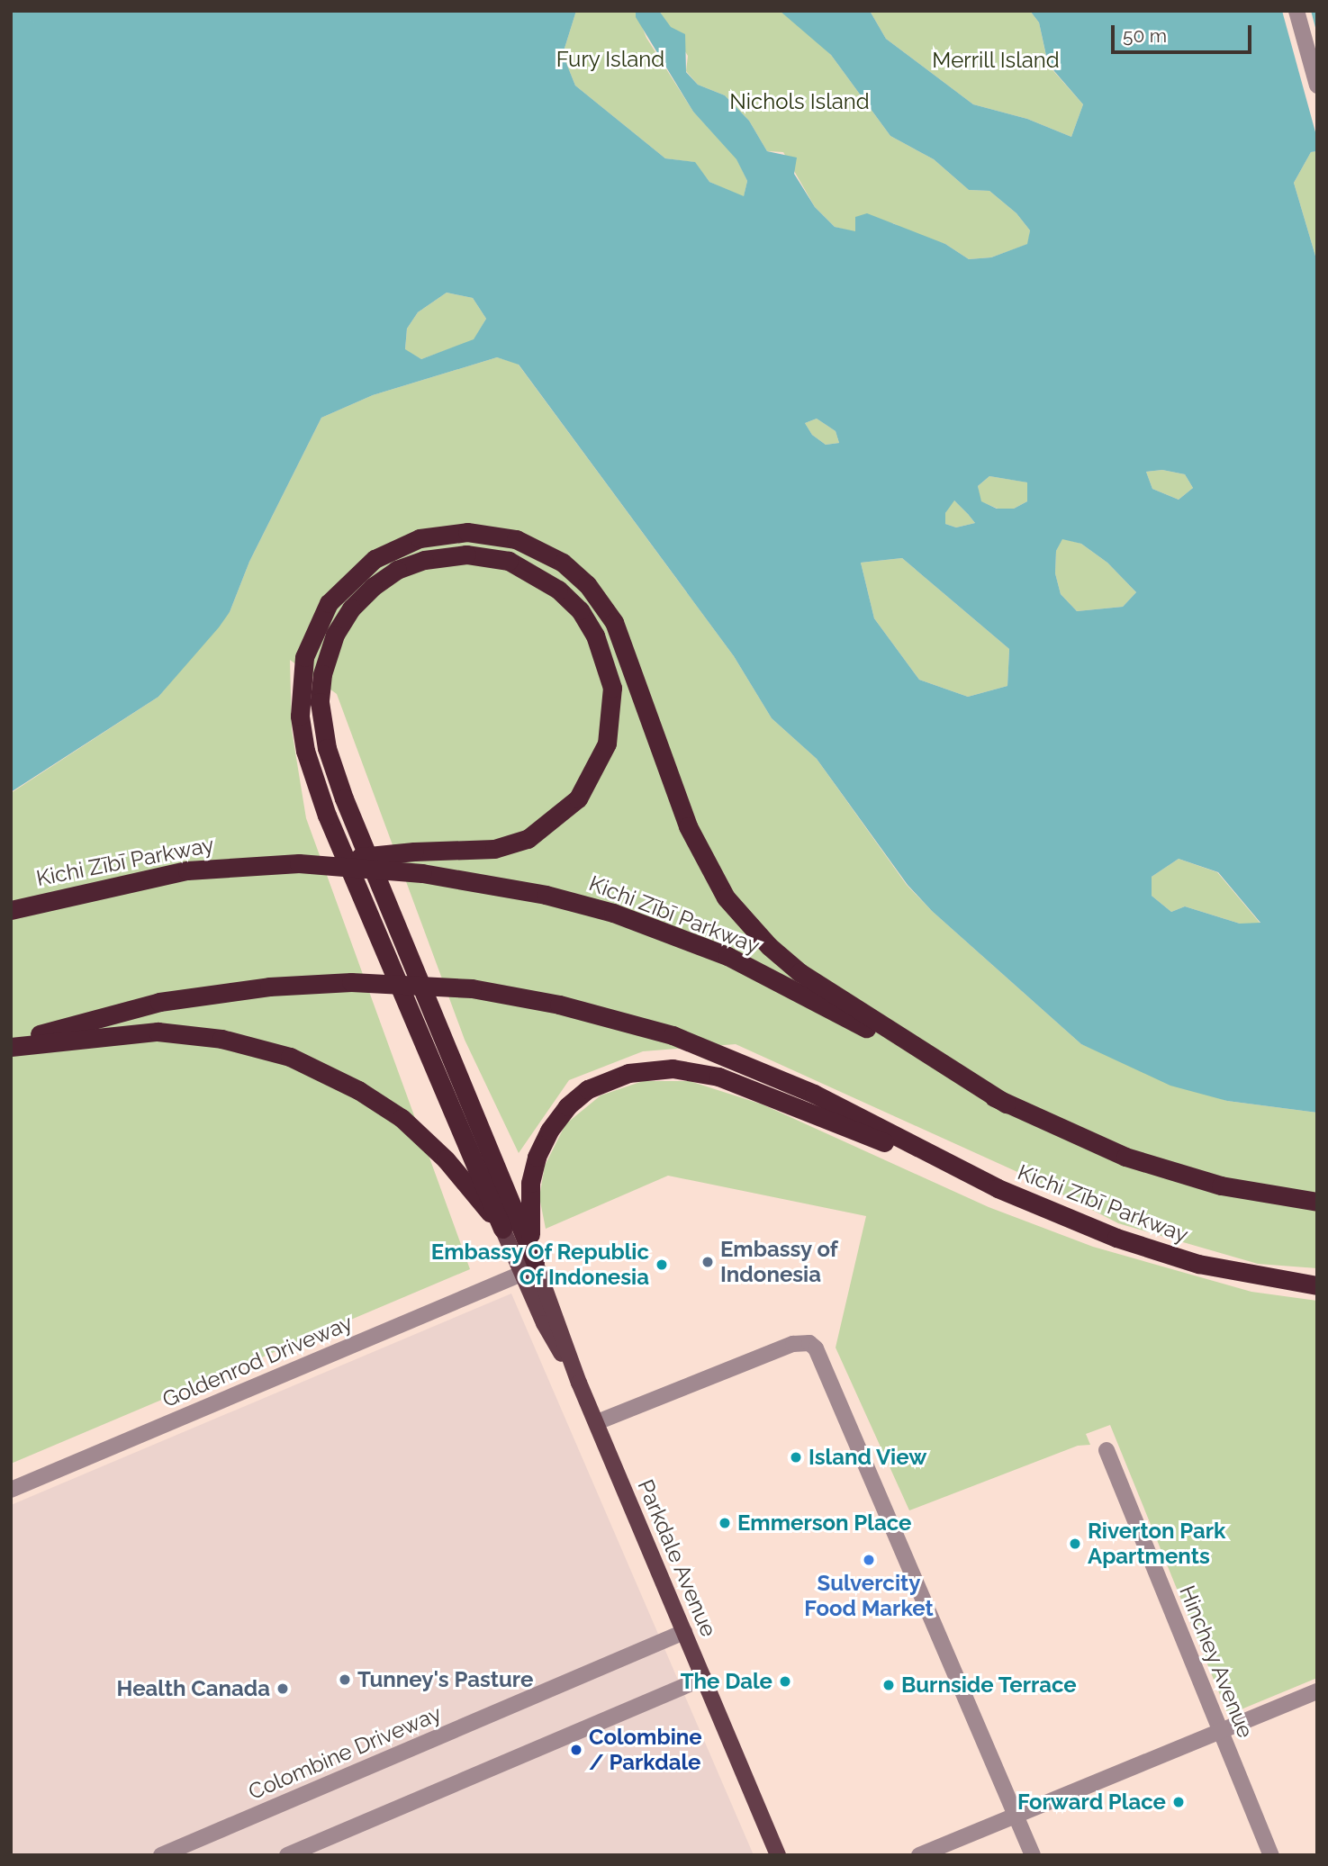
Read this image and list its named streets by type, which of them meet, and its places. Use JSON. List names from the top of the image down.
{
  "streets": {
    "highway": ["Kichi Zībī Parkway"],
    "main road": ["Parkdale Avenue"],
    "street": ["Goldenrod Driveway", "Hinchey Avenue", "Colombine Driveway"]
  },
  "crossings": [
    ["Goldenrod Driveway", "Parkdale Avenue"],
    ["Parkdale Avenue", "Colombine Driveway"]
  ],
  "parks": ["Fury Island", "Merrill Island", "Nichols Island"],
  "places": [
    "Embassy of Indonesia",
    "Embassy Of Republic Of Indonesia",
    "Island View",
    "Emmerson Place",
    "Riverton Park Apartments",
    "Sulvercity Food Market",
    "Tunney's Pasture",
    "The Dale",
    "Burnside Terrace",
    "Health Canada",
    "Colombine / Parkdale",
    "Forward Place"
  ],
  "scale_bar": "50 m"
}
